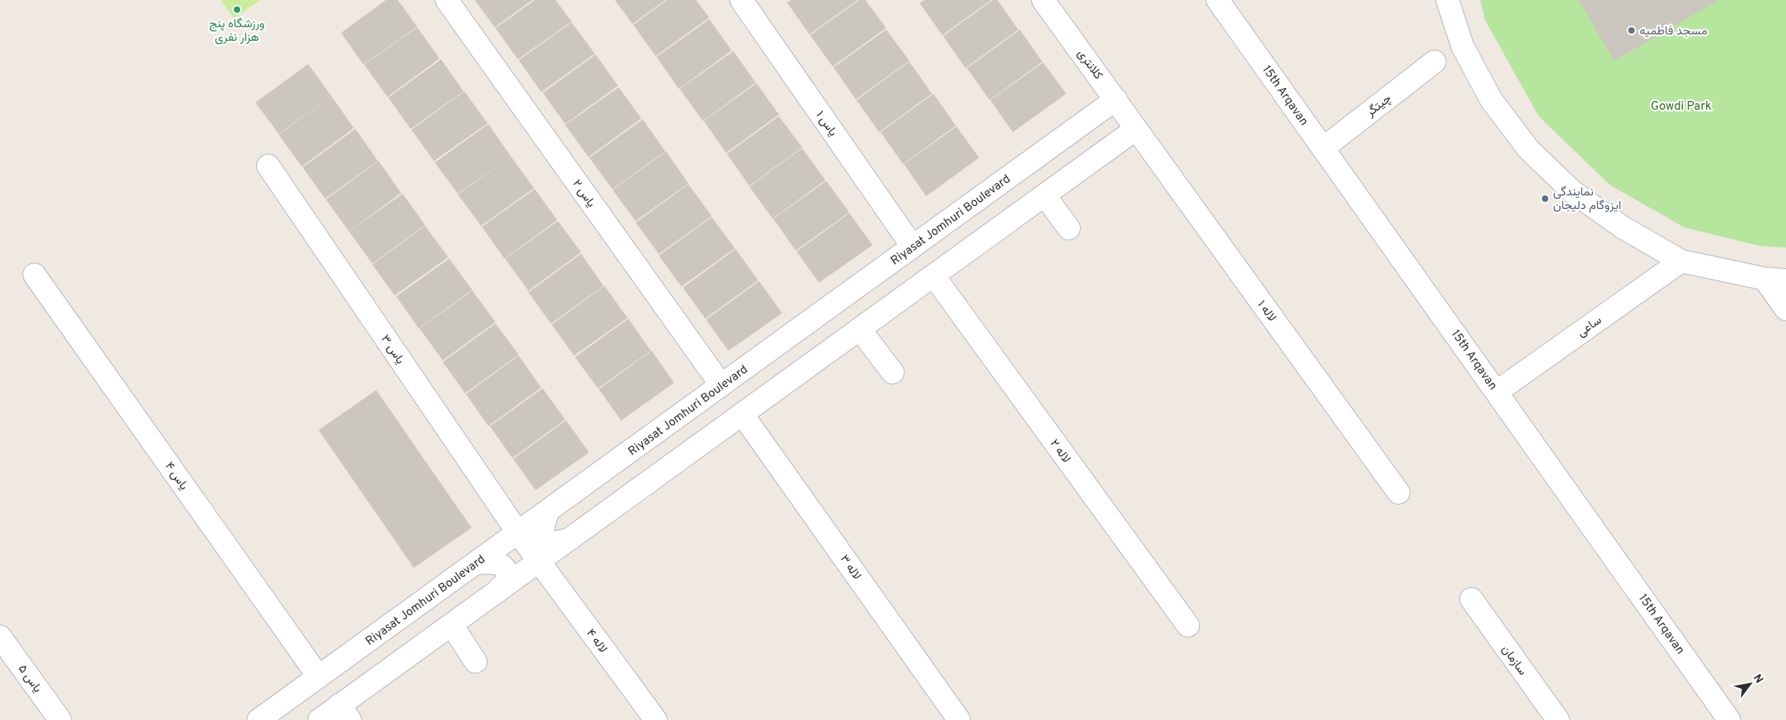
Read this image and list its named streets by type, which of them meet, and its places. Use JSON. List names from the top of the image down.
{
  "streets": {
    "street": [
      "کلانتری",
      "15th Arqavan",
      "چیتگر",
      "یاس ۱",
      "یاس ۲",
      "Riyasat Jomhuri Boulevard",
      "لاله ۱",
      "ساعی",
      "یاس ۳",
      "لاله ۲",
      "یاس ۴",
      "لاله ۳",
      "لاله ۴",
      "سازمان",
      "یاس ۵"
    ]
  },
  "crossings": [
    ["کلانتری", "Riyasat Jomhuri Boulevard"],
    ["کلانتری", "لاله ۱"],
    ["15th Arqavan", "چیتگر"],
    ["15th Arqavan", "ساعی"],
    ["یاس ۱", "Riyasat Jomhuri Boulevard"],
    ["یاس ۲", "Riyasat Jomhuri Boulevard"],
    ["Riyasat Jomhuri Boulevard", "یاس ۳"],
    ["Riyasat Jomhuri Boulevard", "یاس ۴"],
    ["یاس ۳", "لاله ۴"]
  ],
  "parks": ["Gowdi Park"],
  "places": ["ورزشگاه پنج هزار نفری", "مسجد فاطمیه", "نمایندگی ایزوگام دلیجان"],
  "north": "top right"
}
